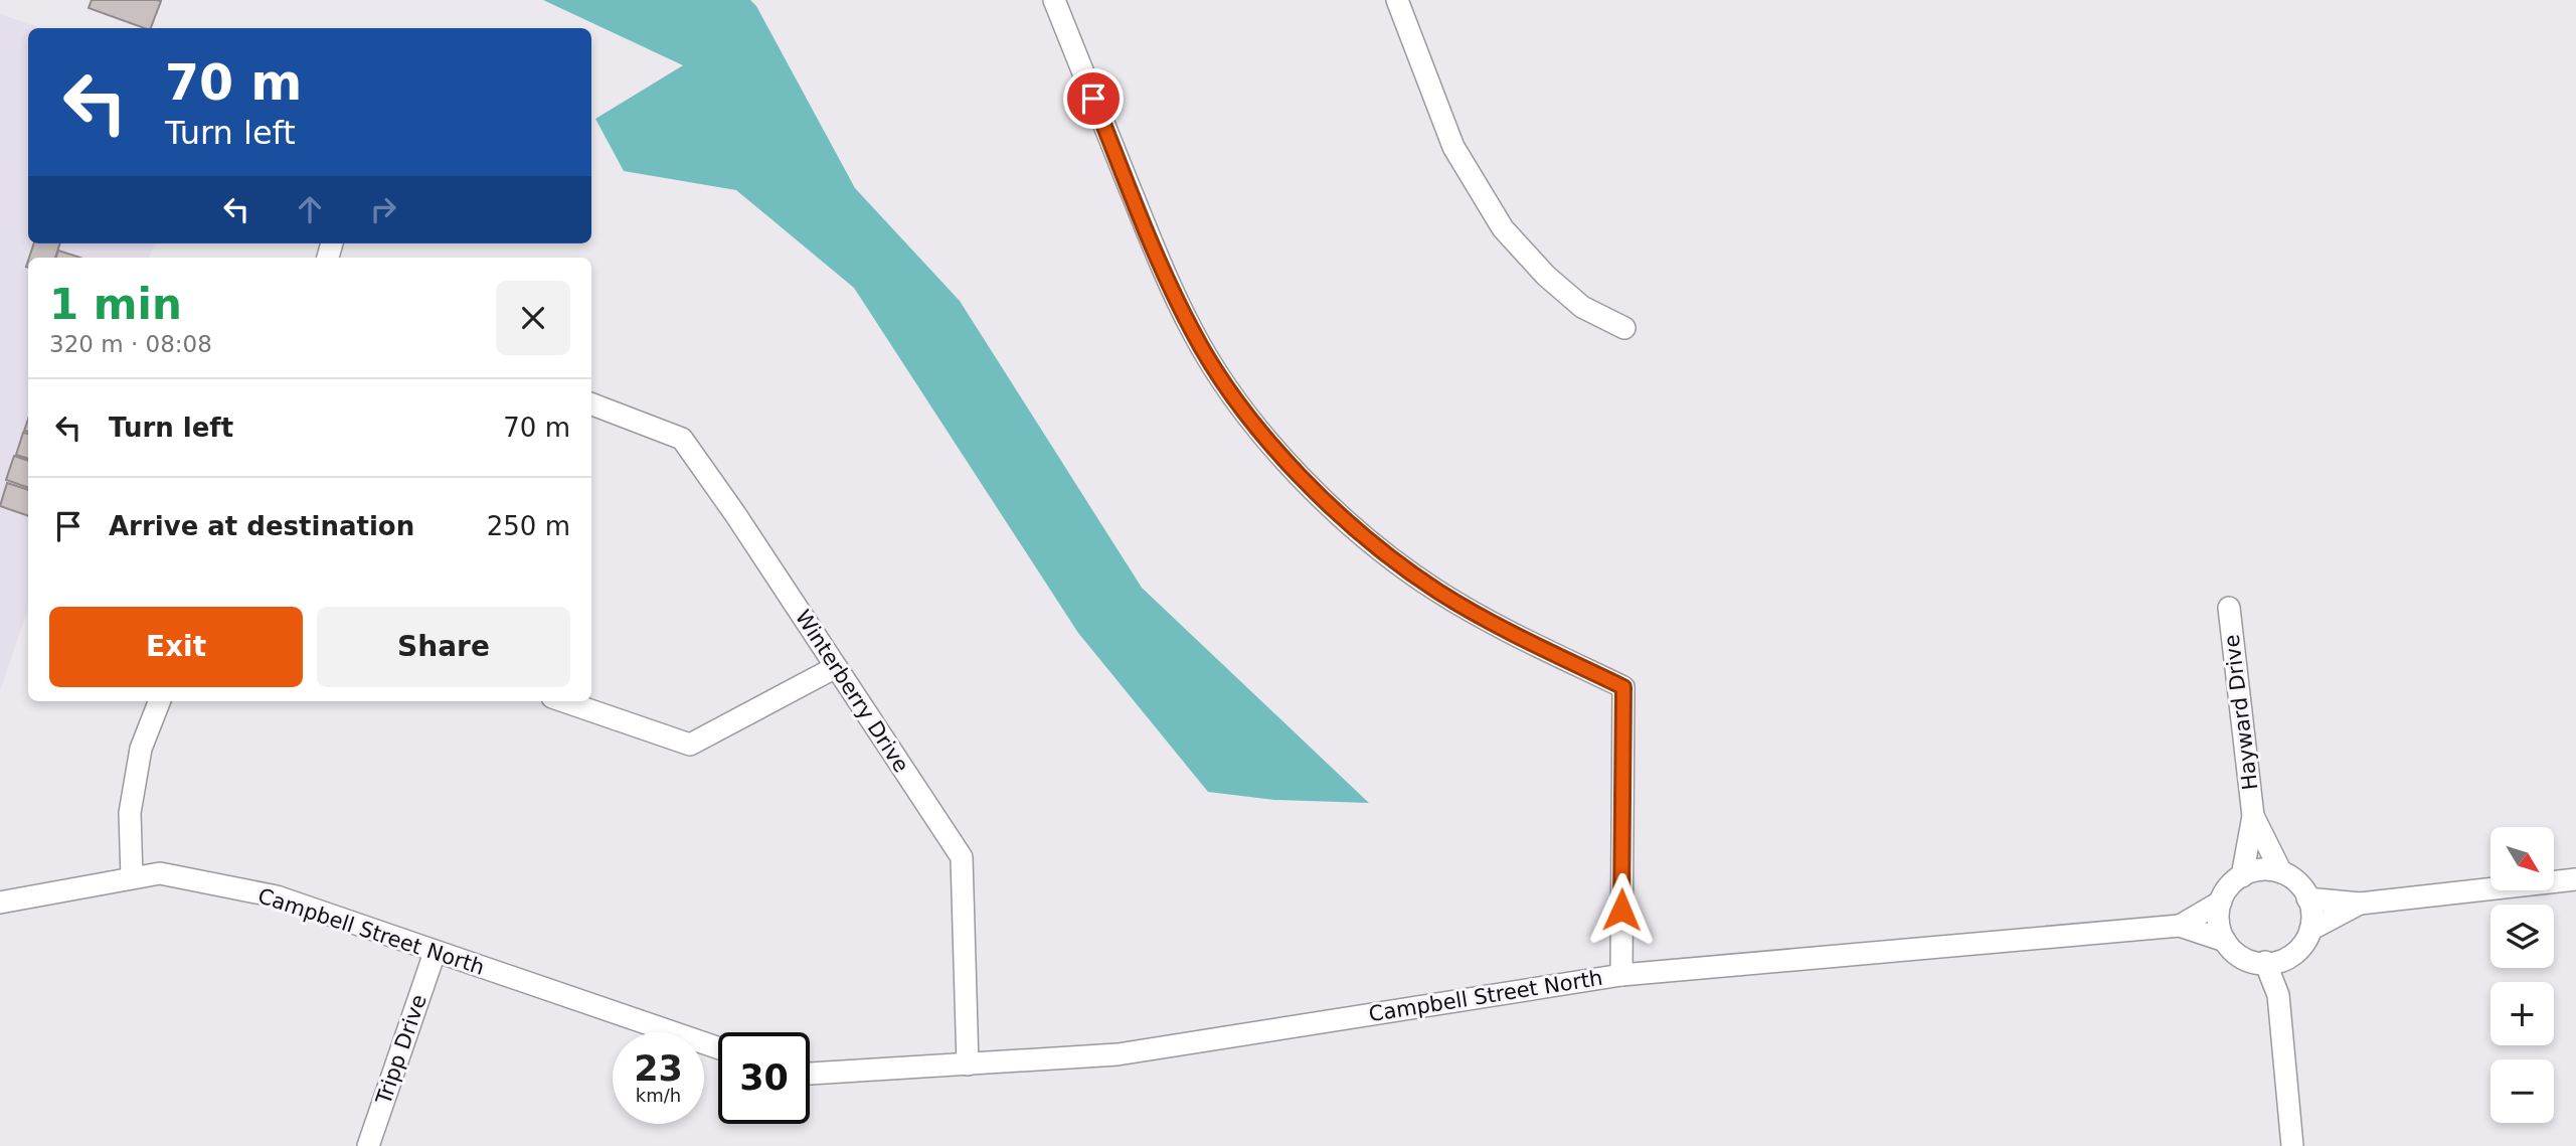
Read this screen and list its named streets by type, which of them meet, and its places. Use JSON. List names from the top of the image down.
{
  "streets": {
    "street": [
      "Winterberry Drive",
      "Hayward Drive",
      "Campbell Street North",
      "Tripp Drive"
    ]
  },
  "crossings": [
    ["Winterberry Drive", "Campbell Street North"],
    ["Hayward Drive", "Campbell Street North"],
    ["Campbell Street North", "Tripp Drive"]
  ],
  "north": "bottom right",
  "page": {
    "turn": ["70 m", "Turn left"],
    "heading": ["1 min", "320 m · 08:08"],
    "list": [
      {
        "name": "Turn left",
        "value": "70 m"
      },
      {
        "name": "Arrive at destination",
        "value": "250 m"
      }
    ],
    "buttons": ["Exit", "Share"],
    "map_buttons": ["+", "−"],
    "speed": "23 km/h",
    "limit": "30"
  }
}
